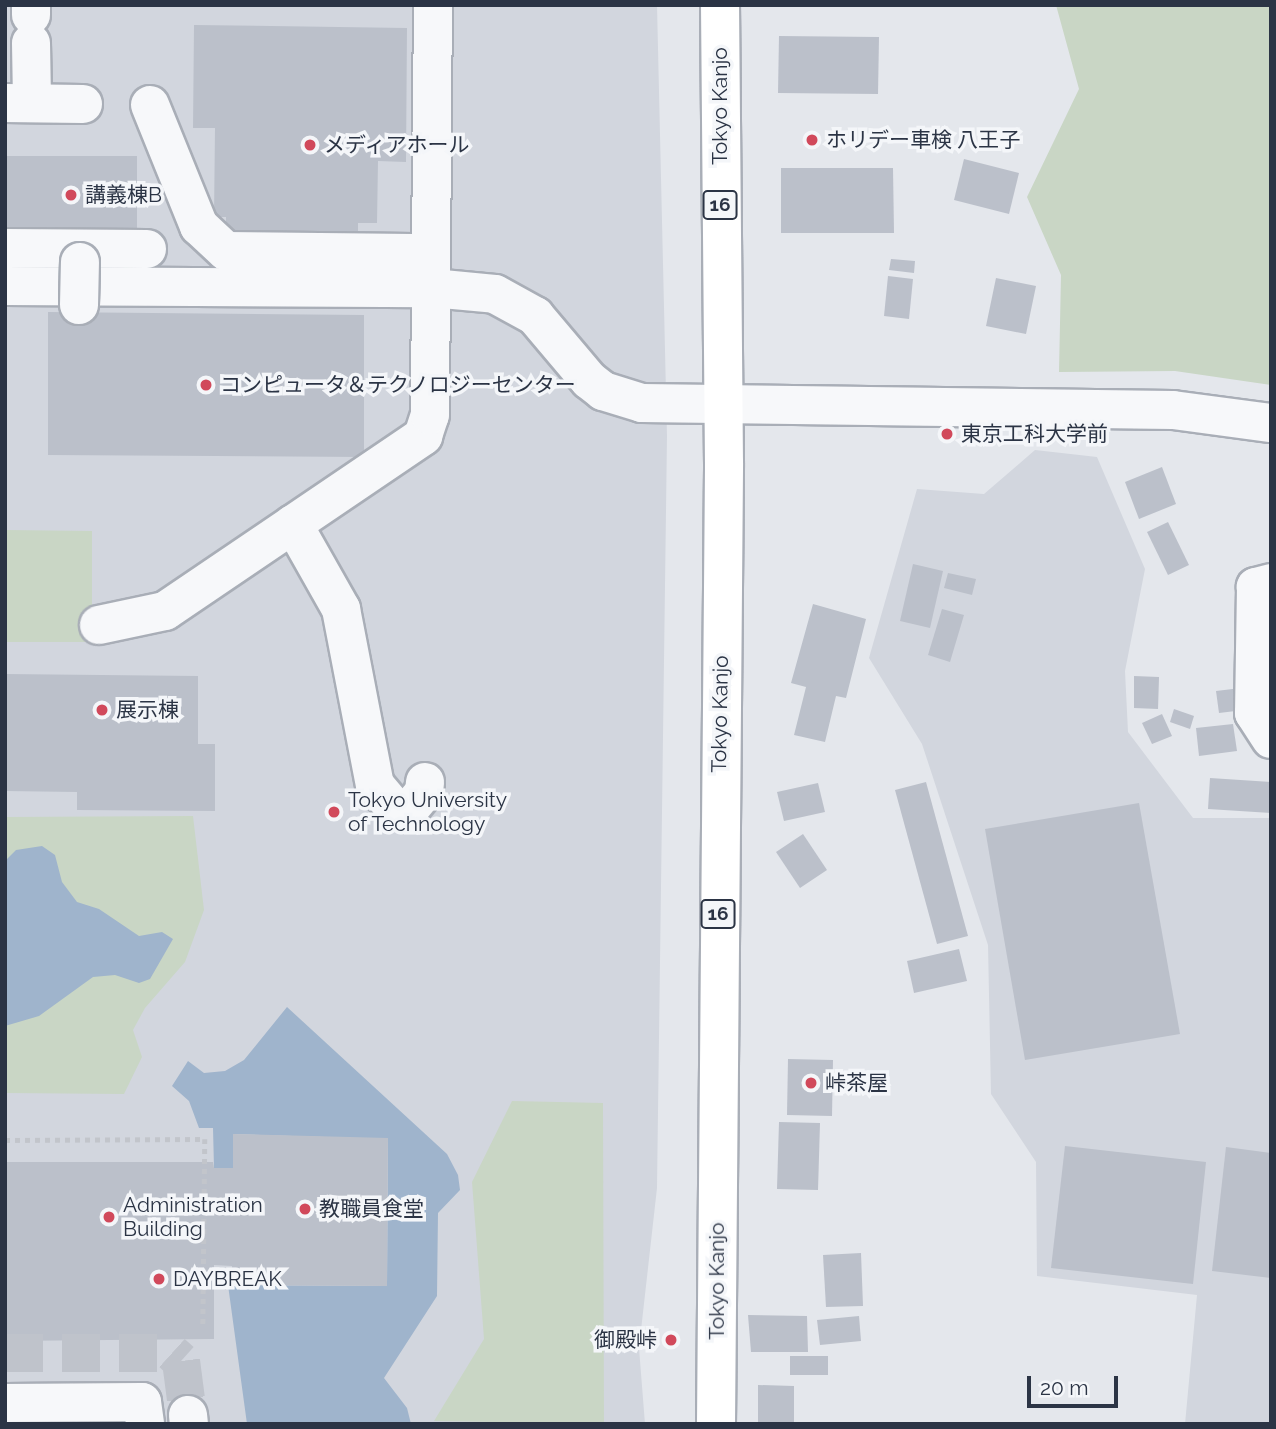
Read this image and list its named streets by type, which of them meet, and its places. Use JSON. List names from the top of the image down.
{
  "streets": {
    "highway": ["Tokyo Kanjo", "16"]
  },
  "places": [
    "ホリデー車検 八王子",
    "メディアホール",
    "講義棟B",
    "コンピュータ＆テクノロジーセンター",
    "東京工科大学前",
    "展示棟",
    "Tokyo University of Technology",
    "峠茶屋",
    "教職員食堂",
    "Administration Building",
    "DAYBREAK",
    "御殿峠"
  ],
  "scale_bar": "20 m"
}
